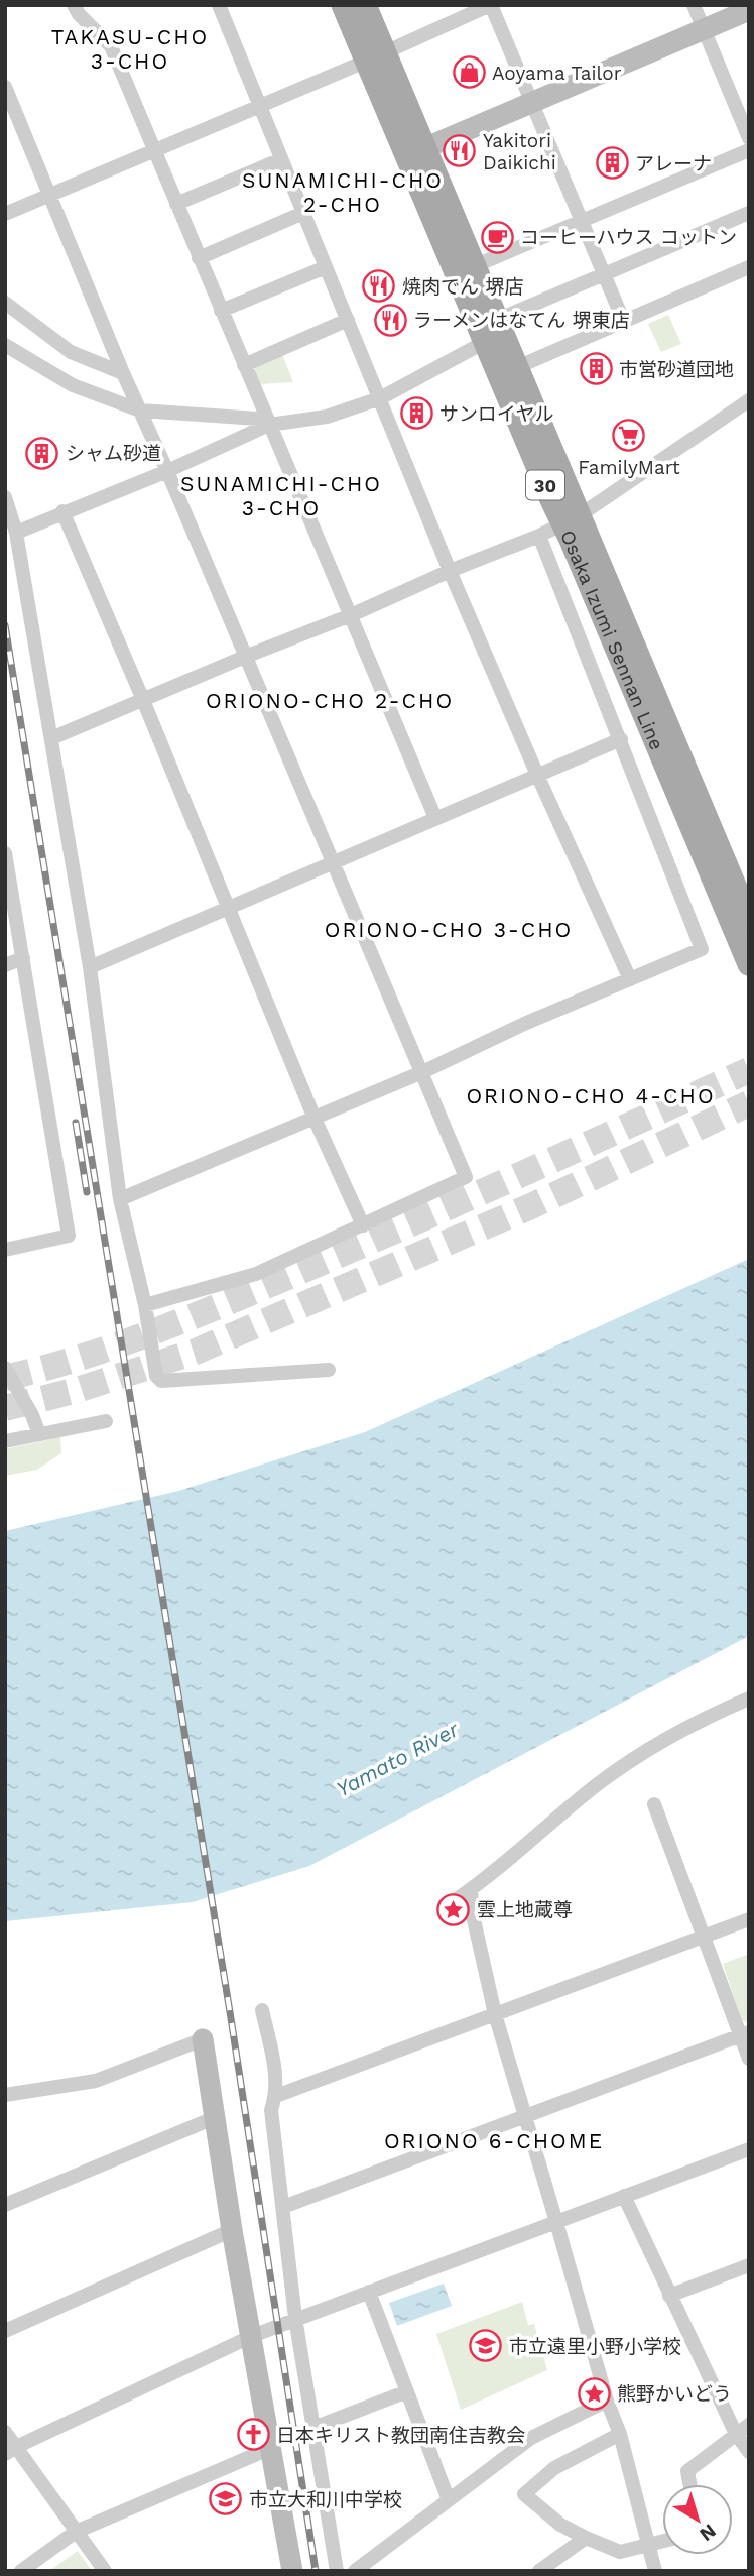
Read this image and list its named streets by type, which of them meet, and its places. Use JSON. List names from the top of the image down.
{
  "streets": {
    "main road": ["30", "Osaka Izumi Sennan Line"]
  },
  "districts": [
    "TAKASU-CHO 3-CHO",
    "SUNAMICHI-CHO 2-CHO",
    "SUNAMICHI-CHO 3-CHO",
    "ORIONO-CHO 2-CHO",
    "ORIONO-CHO 3-CHO",
    "ORIONO-CHO 4-CHO",
    "ORIONO 6-CHOME"
  ],
  "water": ["Yamato River"],
  "places": {
    "shop": ["Aoyama Tailor"],
    "restaurant": ["Yakitori Daikichi", "焼肉でん 堺店", "ラーメンはなてん 堺東店"],
    "building": [
      "アレーナ",
      "市営砂道団地",
      "サンロイヤル",
      "シャム砂道"
    ],
    "cafe": ["コーヒーハウス コットン"],
    "supermarket": ["FamilyMart"],
    "place": ["雲上地蔵尊", "熊野かいどう"],
    "school or university": ["市立遠里小野小学校", "市立大和川中学校"],
    "church": ["日本キリスト教団南住吉教会"]
  },
  "north": "bottom right"
}
